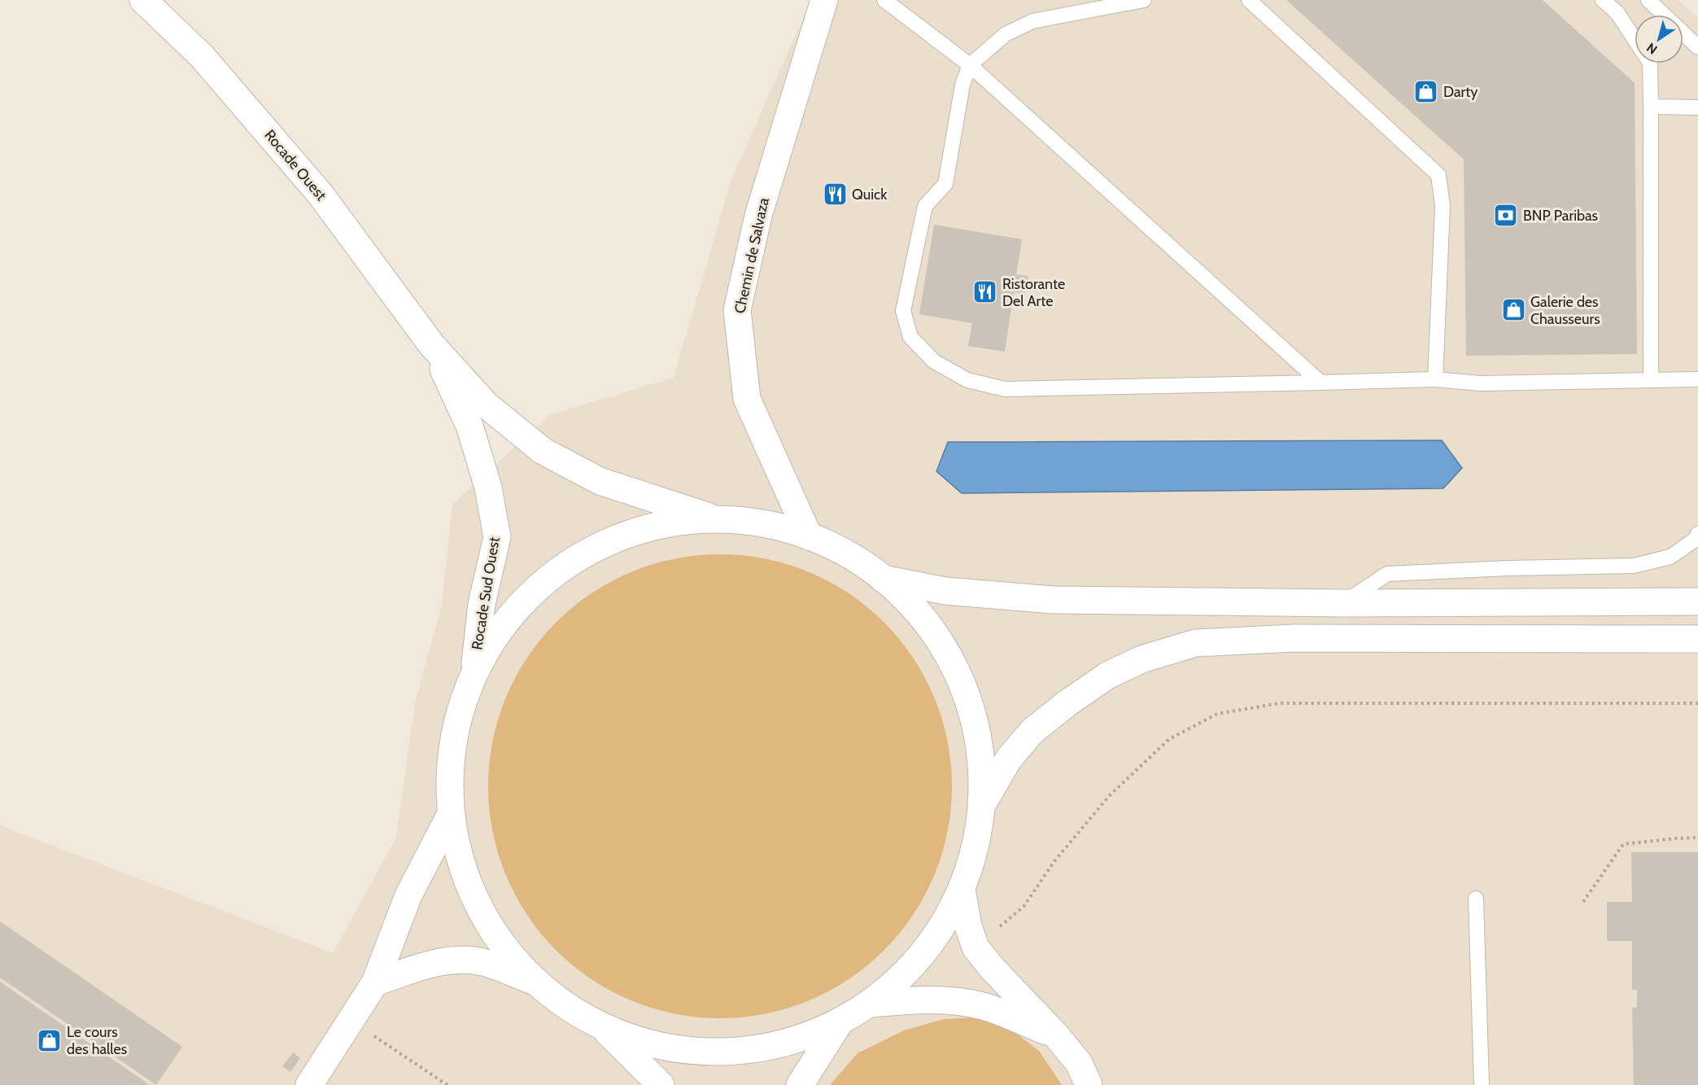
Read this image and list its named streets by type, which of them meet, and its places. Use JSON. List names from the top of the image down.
{
  "streets": {
    "main road": ["Rocade Ouest", "Chemin de Salvaza", "Rocade Sud Ouest"]
  },
  "crossings": [
    ["Rocade Ouest", "Rocade Sud Ouest"]
  ],
  "places": {
    "shop": ["Darty", "Galerie des Chausseurs", "Le cours des halles"],
    "restaurant": ["Quick", "Ristorante Del Arte"],
    "bank": ["BNP Paribas"]
  },
  "north": "bottom left"
}
